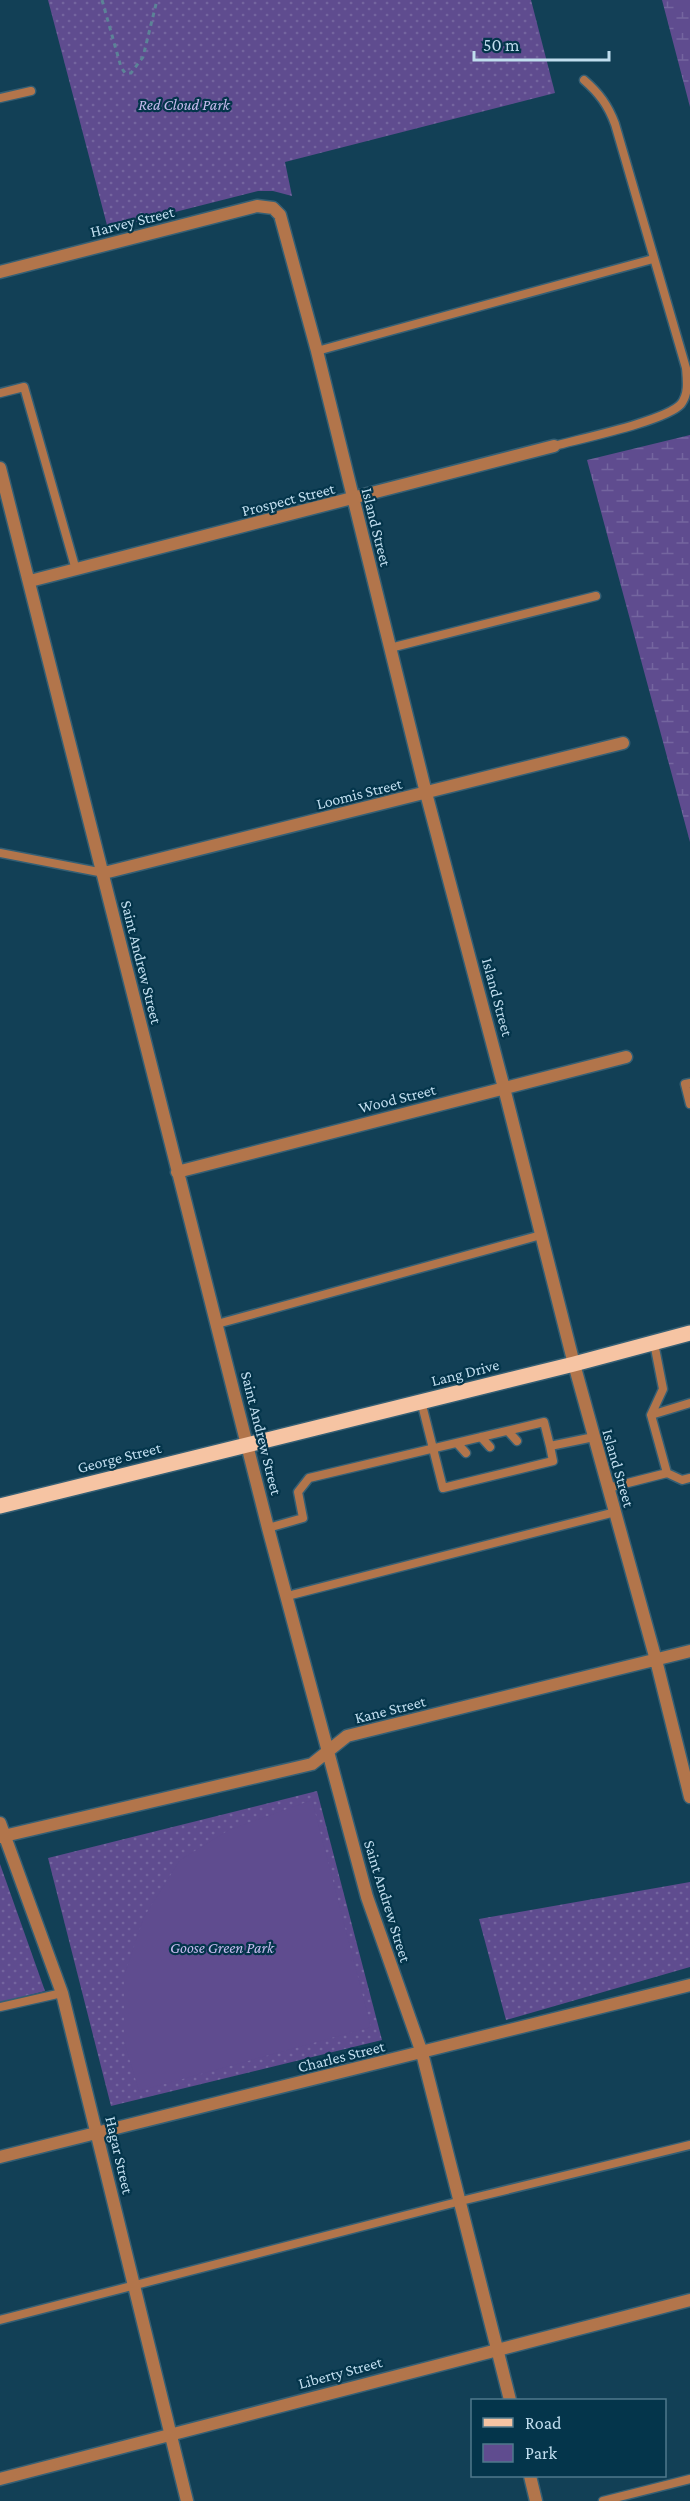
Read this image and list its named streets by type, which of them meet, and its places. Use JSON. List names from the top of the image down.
{
  "streets": {
    "main road": ["Lang Drive", "George Street"],
    "street": [
      "Harvey Street",
      "Prospect Street",
      "Island Street",
      "Loomis Street",
      "Saint Andrew Street",
      "Wood Street",
      "Kane Street",
      "Charles Street",
      "Hagar Street",
      "Liberty Street"
    ]
  },
  "crossings": [
    ["Harvey Street", "Island Street"],
    ["Prospect Street", "Island Street"],
    ["Prospect Street", "Saint Andrew Street"],
    ["Island Street", "Loomis Street"],
    ["Island Street", "Wood Street"],
    ["Island Street", "Lang Drive"],
    ["Island Street", "Kane Street"],
    ["Loomis Street", "Saint Andrew Street"],
    ["Saint Andrew Street", "Wood Street"],
    ["Saint Andrew Street", "Lang Drive"],
    ["Saint Andrew Street", "George Street"],
    ["Saint Andrew Street", "Kane Street"],
    ["Saint Andrew Street", "Charles Street"],
    ["Saint Andrew Street", "Liberty Street"],
    ["Lang Drive", "George Street"],
    ["Kane Street", "Hagar Street"],
    ["Charles Street", "Hagar Street"],
    ["Hagar Street", "Liberty Street"]
  ],
  "parks": ["Red Cloud Park", "Goose Green Park"],
  "legend": ["Road", "Park"],
  "scale_bar": "50 m"
}
